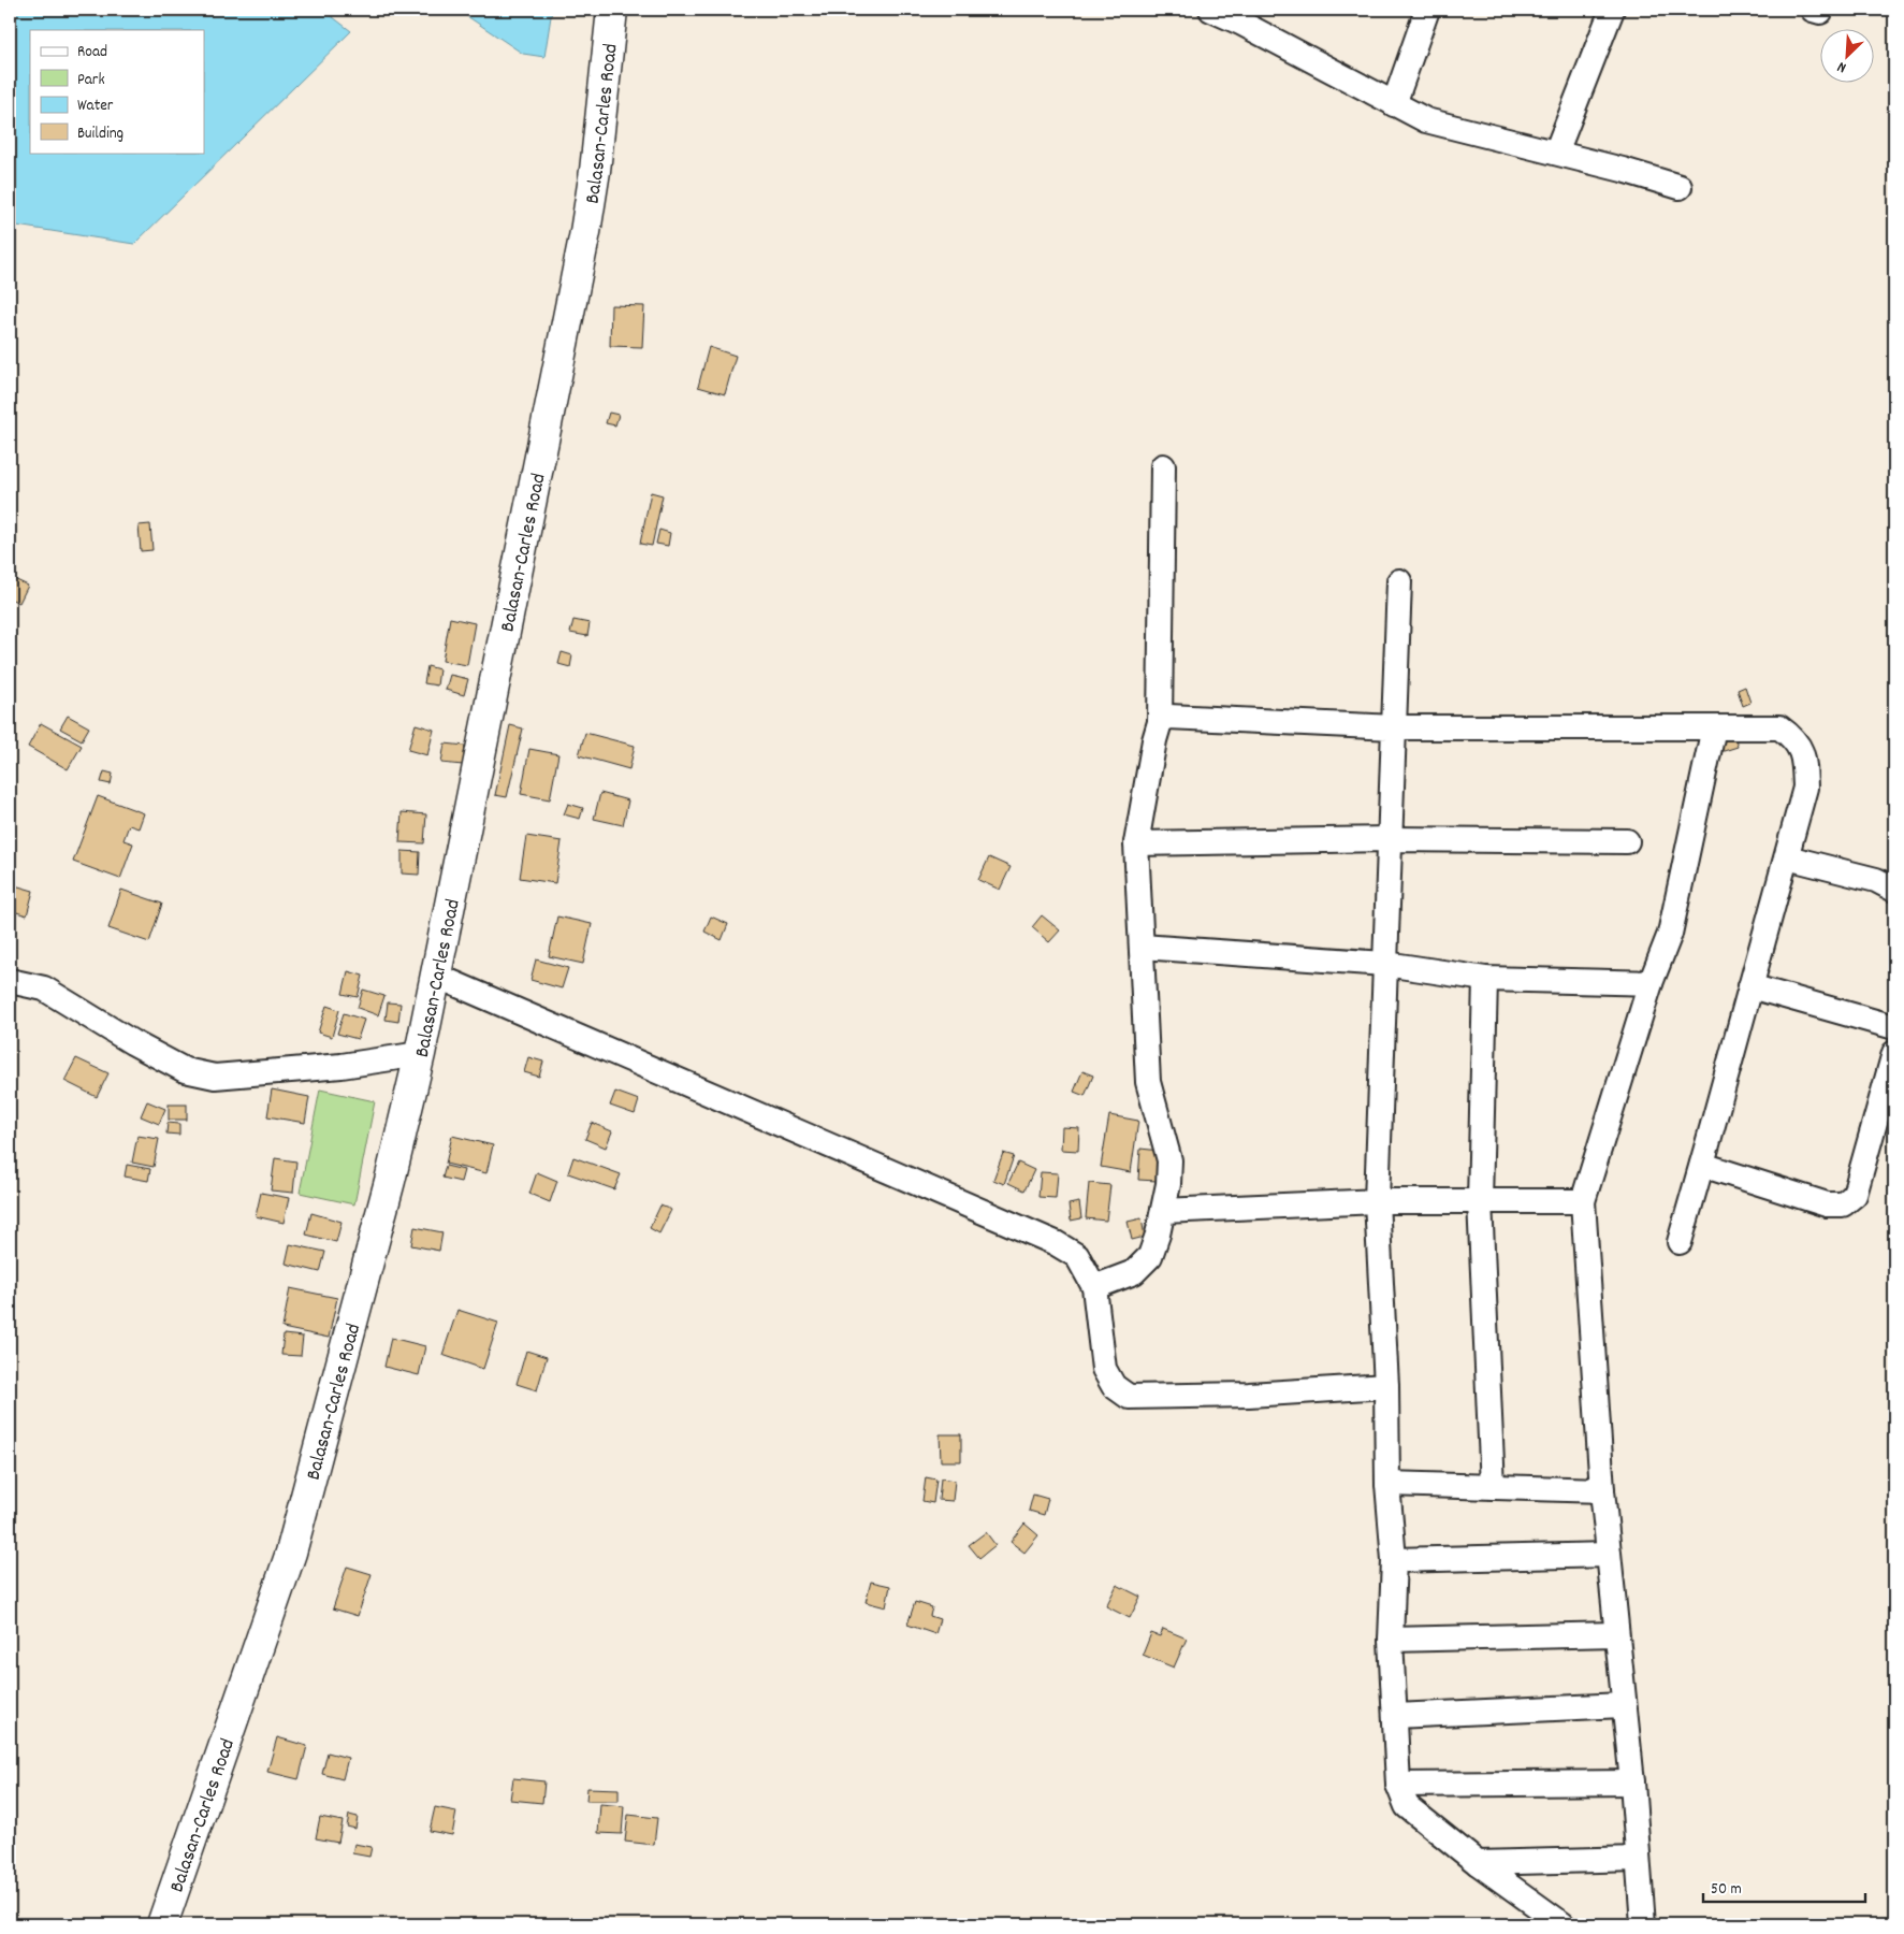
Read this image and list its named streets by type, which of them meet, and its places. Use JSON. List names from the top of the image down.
{
  "streets": {
    "main road": ["Balasan-Carles Road"]
  },
  "legend": [
    "Road",
    "Park",
    "Water",
    "Building"
  ],
  "scale_bar": "50 m",
  "north": "bottom left"
}
